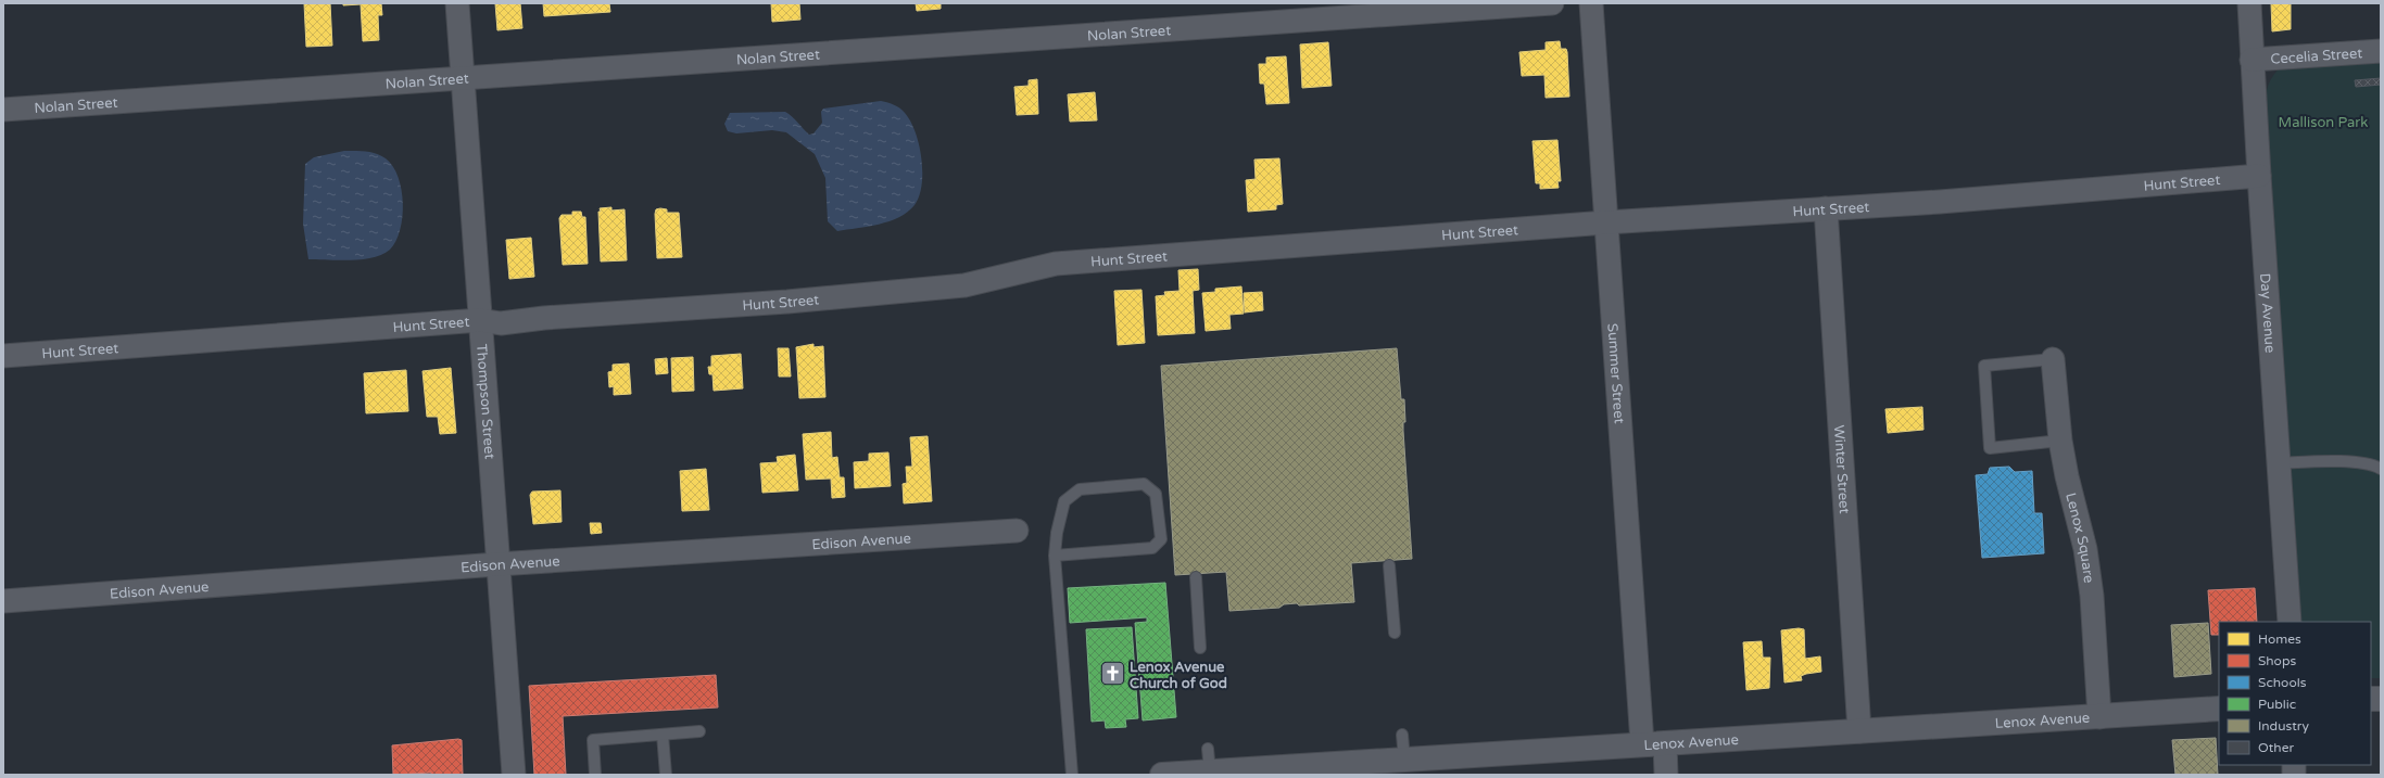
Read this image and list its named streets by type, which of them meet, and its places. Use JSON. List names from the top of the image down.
{
  "streets": {
    "street": [
      "Nolan Street",
      "Cecelia Street",
      "Hunt Street",
      "Day Avenue",
      "Summer Street",
      "Thompson Street",
      "Winter Street",
      "Lenox Square",
      "Edison Avenue",
      "Lenox Avenue"
    ]
  },
  "crossings": [
    ["Nolan Street", "Thompson Street"],
    ["Cecelia Street", "Day Avenue"],
    ["Hunt Street", "Day Avenue"],
    ["Hunt Street", "Summer Street"],
    ["Hunt Street", "Thompson Street"],
    ["Hunt Street", "Winter Street"],
    ["Summer Street", "Lenox Avenue"],
    ["Thompson Street", "Edison Avenue"],
    ["Winter Street", "Lenox Avenue"],
    ["Lenox Square", "Lenox Avenue"]
  ],
  "parks": ["Mallison Park"],
  "places": {
    "church": ["Lenox Avenue Church of God"]
  },
  "legend": [
    "Homes",
    "Shops",
    "Schools",
    "Public",
    "Industry",
    "Other"
  ]
}
